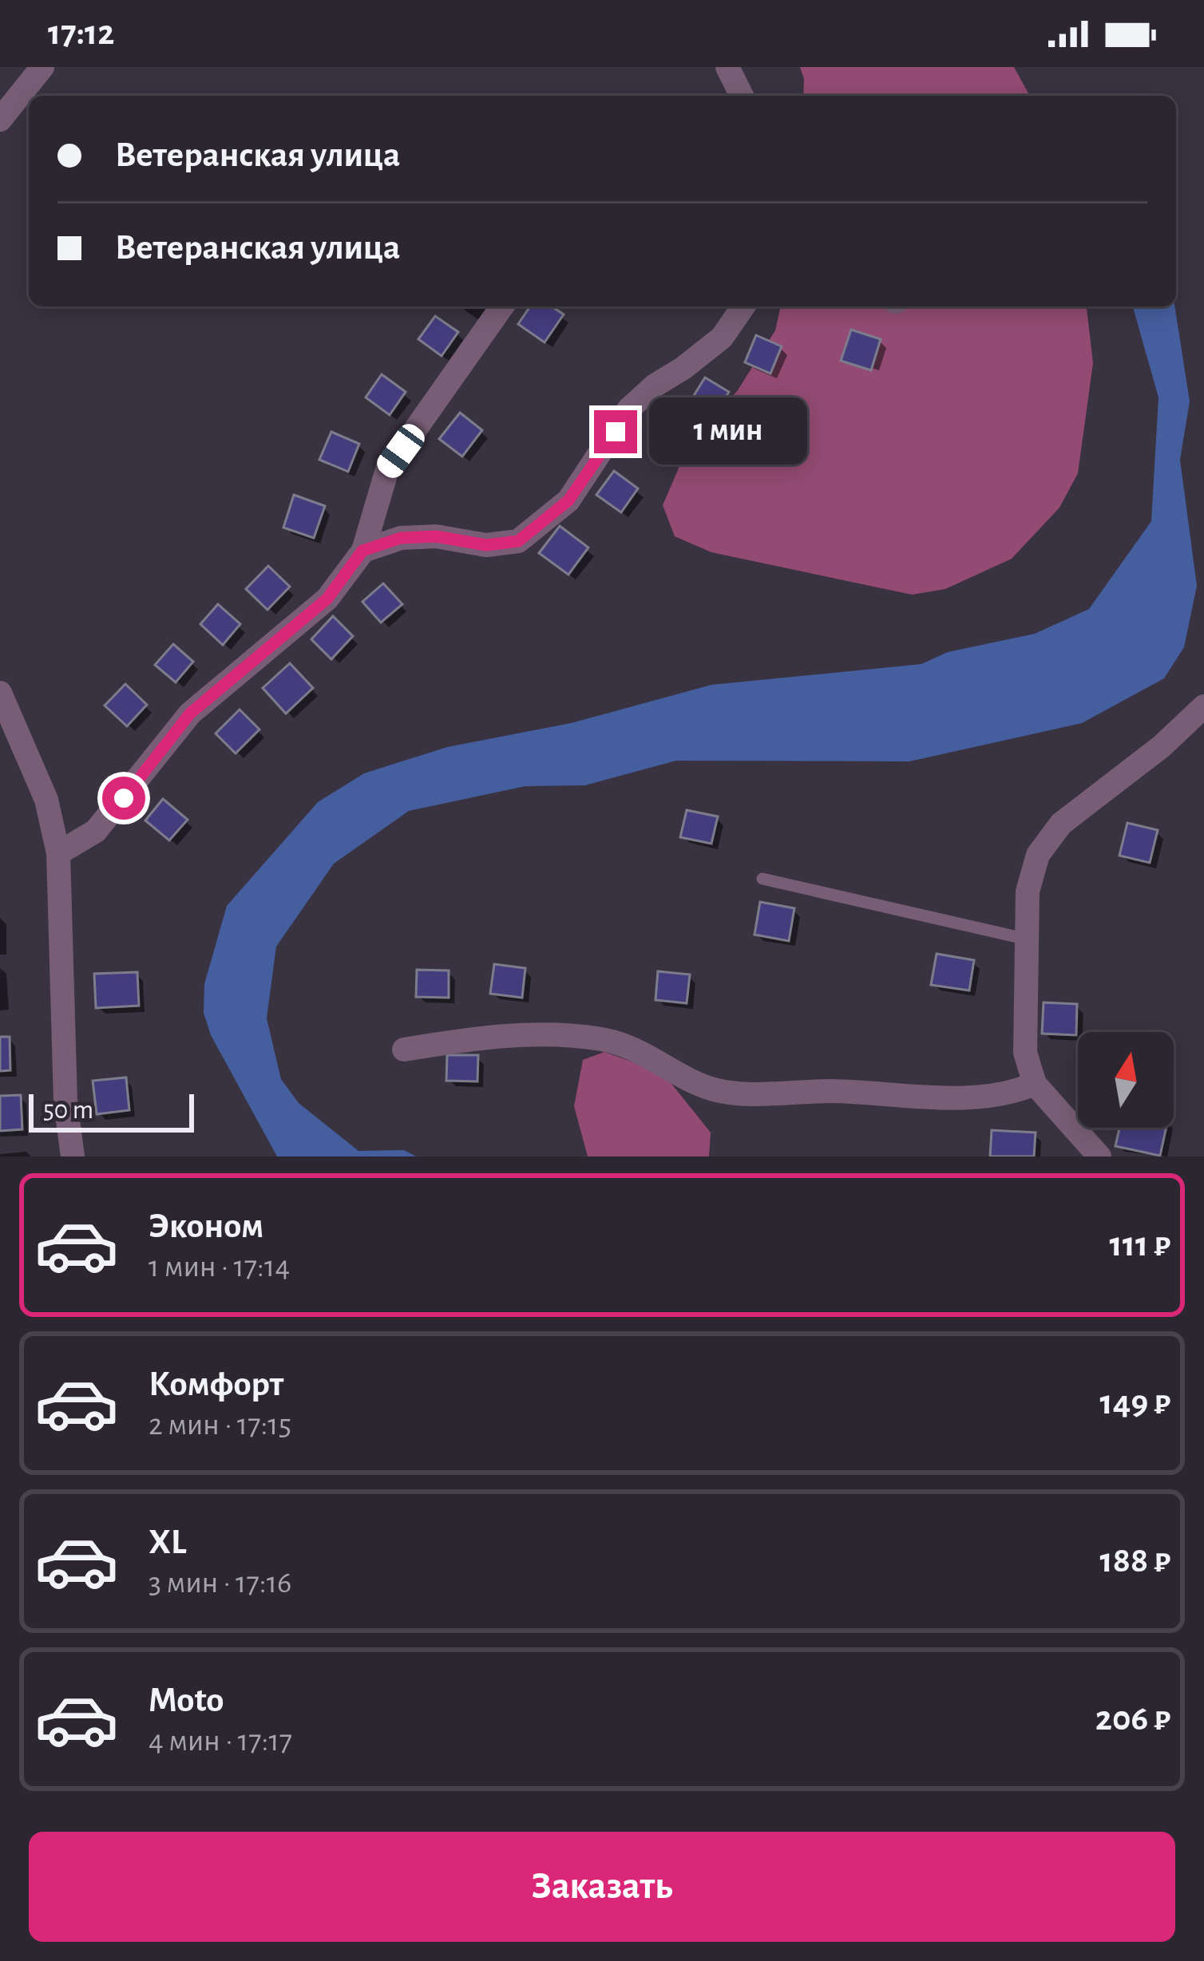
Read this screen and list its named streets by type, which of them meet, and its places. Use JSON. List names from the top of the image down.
{
  "scale_bar": "50 m",
  "north": "top",
  "page": {
    "status": "17:12",
    "banner": ["Ветеранская улица", "Ветеранская улица"],
    "bubble": "1 мин",
    "scale": "50 m",
    "list": [
      {
        "name": "Эконом",
        "note": "1 мин · 17:14",
        "value": "111 ₽"
      },
      {
        "name": "Комфорт",
        "note": "2 мин · 17:15",
        "value": "149 ₽"
      },
      {
        "name": "XL",
        "note": "3 мин · 17:16",
        "value": "188 ₽"
      },
      {
        "name": "Moto",
        "note": "4 мин · 17:17",
        "value": "206 ₽"
      }
    ],
    "buttons": "Заказать"
  }
}
